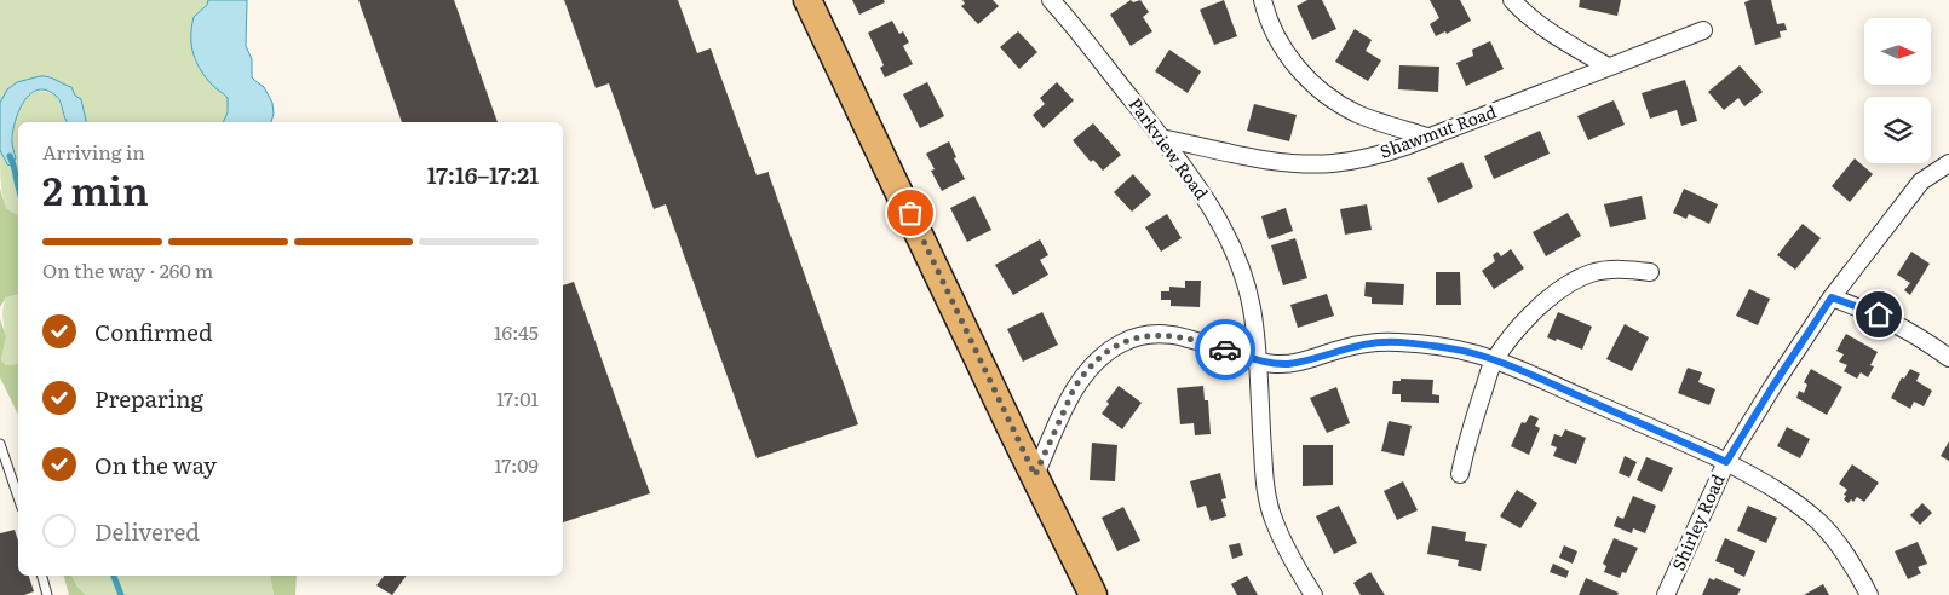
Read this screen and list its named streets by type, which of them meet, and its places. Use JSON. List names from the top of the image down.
{
  "streets": {
    "street": ["Shawmut Road", "Parkview Road", "Shirley Road"]
  },
  "crossings": [
    ["Shawmut Road", "Parkview Road"]
  ],
  "north": "right",
  "page": {
    "heading": ["2 min", "Arriving in", "17:16–17:21"],
    "bar": "On the way · 260 m",
    "list": [
      ["Confirmed", "16:45"],
      ["Preparing", "17:01"],
      ["On the way", "17:09"],
      "Delivered"
    ]
  }
}
